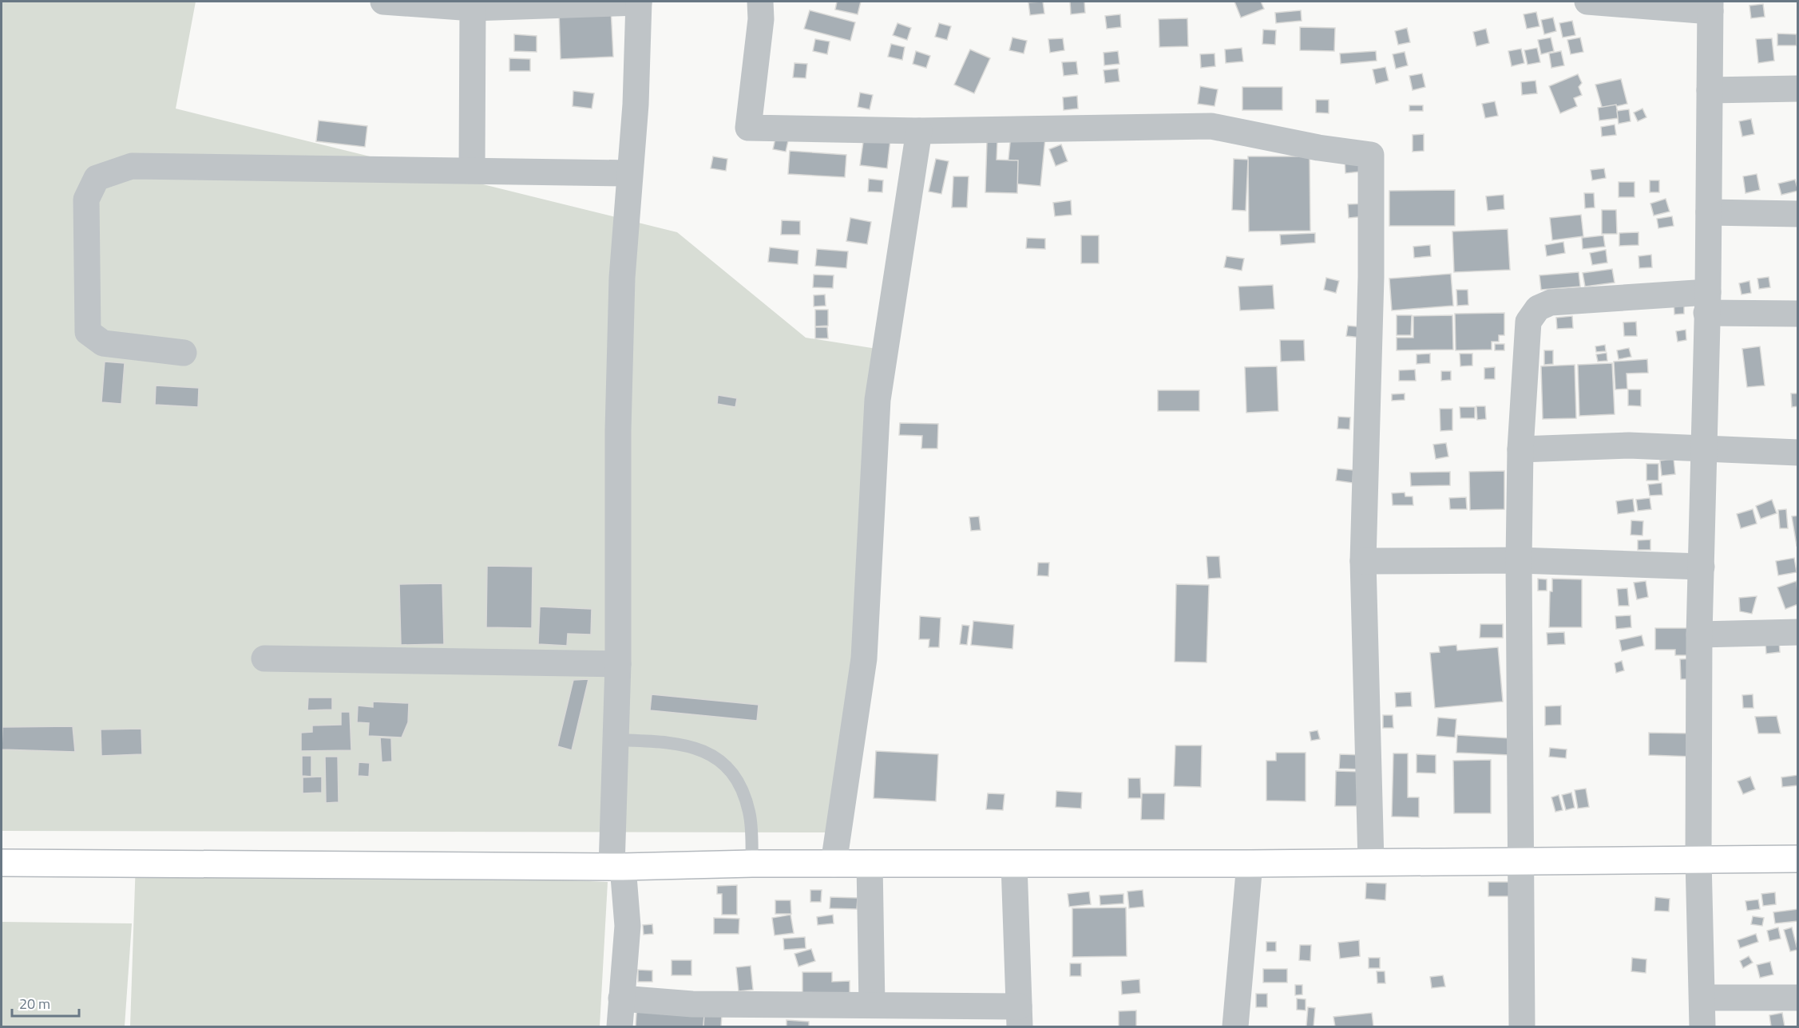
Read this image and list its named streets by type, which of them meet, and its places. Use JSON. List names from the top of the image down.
{
  "scale_bar": "20 m"
}
